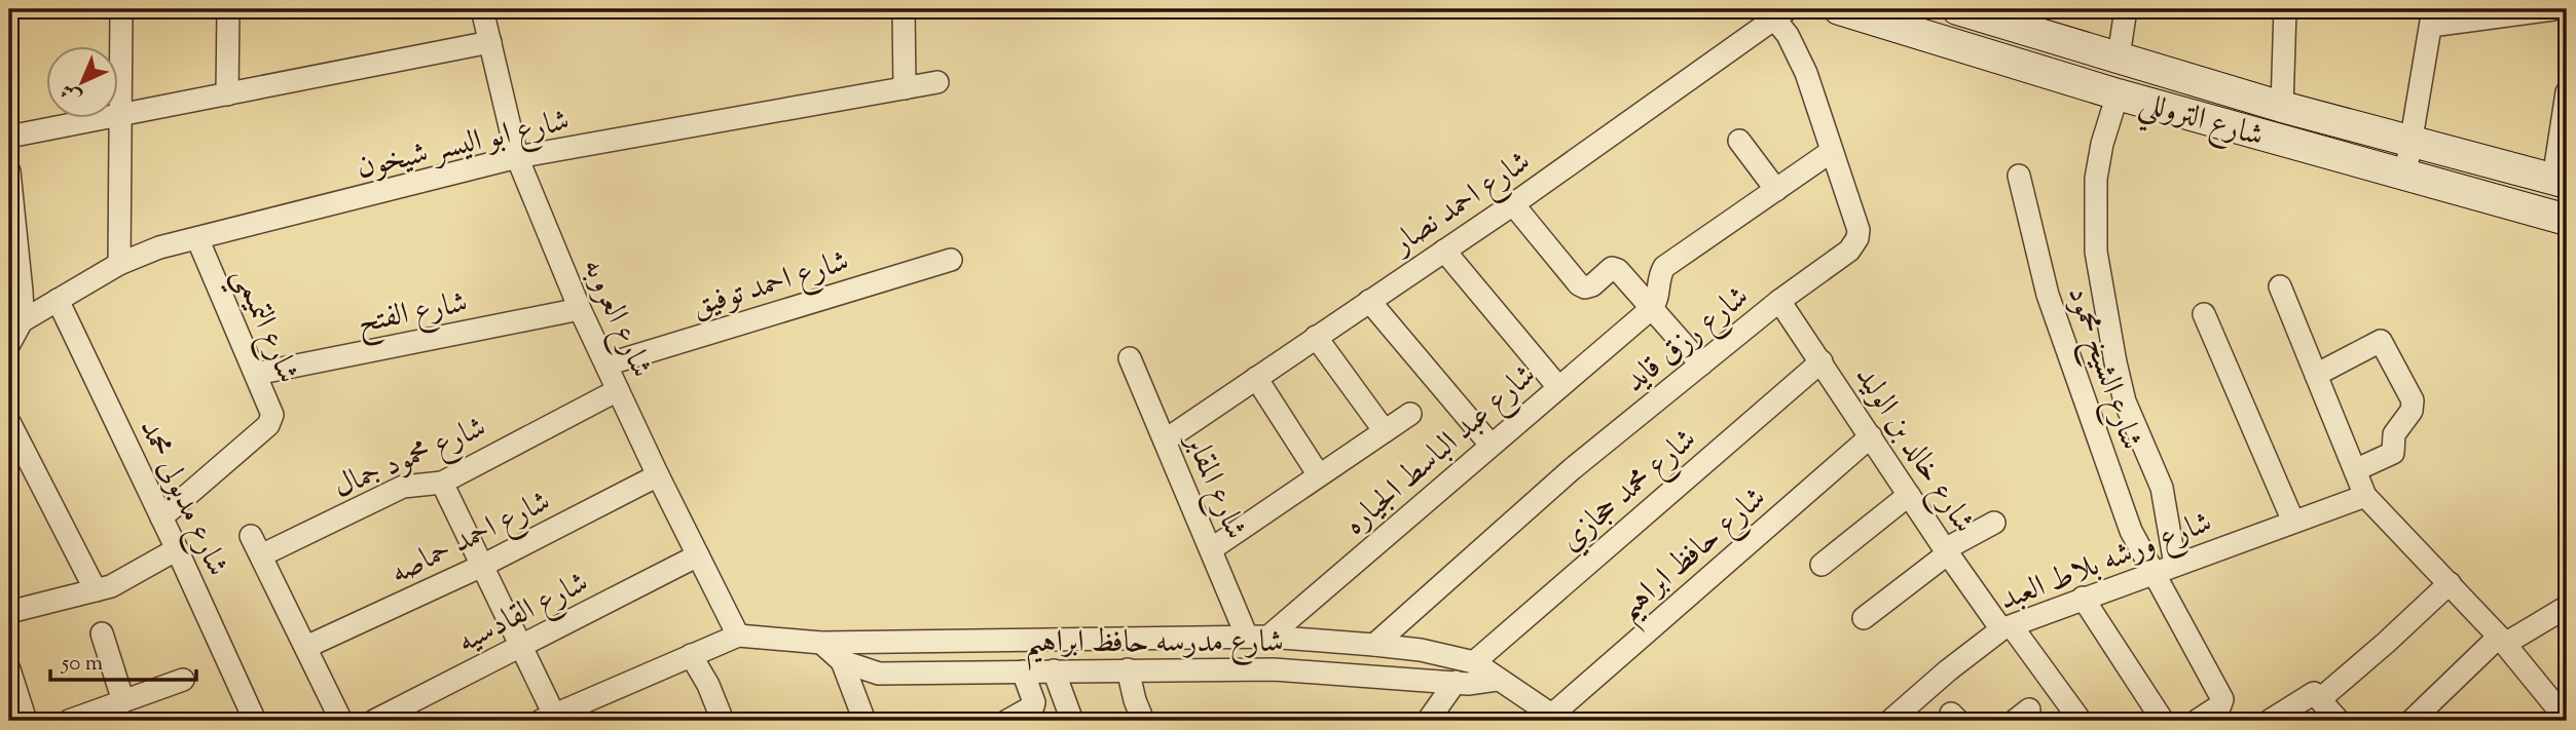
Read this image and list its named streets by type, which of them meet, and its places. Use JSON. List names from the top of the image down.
{
  "streets": {
    "street": [
      "شارع التروللي",
      "شارع ابو اليسر شيخون",
      "شارع احمد نصار",
      "شارع احمد توفيق",
      "شارع الفتح",
      "شارع العروبه",
      "شارع التميمي",
      "شارع رزق قايد",
      "شارع الشيخ محمود",
      "شارع عبد الباسط الجياره",
      "شارع خالد بن الوليد",
      "شارع محمود جمال",
      "شارع المقابر",
      "شارع محمد حجازي",
      "شارع مدبولى محمد",
      "شارع احمد حماصه",
      "شارع حافظ ابراهيم",
      "شارع ورشه بلاط العبد",
      "شارع القادسيه",
      "شارع مدرسه حافظ ابراهيم"
    ]
  },
  "crossings": [
    ["شارع ابو اليسر شيخون", "شارع العروبه"],
    ["شارع ابو اليسر شيخون", "شارع التميمي"],
    ["شارع ابو اليسر شيخون", "شارع مدبولى محمد"],
    ["شارع احمد نصار", "شارع رزق قايد"],
    ["شارع احمد نصار", "شارع المقابر"],
    ["شارع احمد توفيق", "شارع العروبه"],
    ["شارع الفتح", "شارع العروبه"],
    ["شارع الفتح", "شارع التميمي"],
    ["شارع العروبه", "شارع محمود جمال"],
    ["شارع العروبه", "شارع احمد حماصه"],
    ["شارع العروبه", "شارع القادسيه"],
    ["شارع العروبه", "شارع مدرسه حافظ ابراهيم"],
    ["شارع التميمي", "شارع مدبولى محمد"],
    ["شارع رزق قايد", "شارع خالد بن الوليد"],
    ["شارع رزق قايد", "شارع مدرسه حافظ ابراهيم"],
    ["شارع الشيخ محمود", "شارع ورشه بلاط العبد"],
    ["شارع عبد الباسط الجياره", "شارع المقابر"],
    ["شارع عبد الباسط الجياره", "شارع مدرسه حافظ ابراهيم"],
    ["شارع خالد بن الوليد", "شارع محمد حجازي"],
    ["شارع خالد بن الوليد", "شارع حافظ ابراهيم"],
    ["شارع خالد بن الوليد", "شارع ورشه بلاط العبد"],
    ["شارع المقابر", "شارع مدرسه حافظ ابراهيم"],
    ["شارع محمد حجازي", "شارع مدرسه حافظ ابراهيم"],
    ["شارع حافظ ابراهيم", "شارع مدرسه حافظ ابراهيم"]
  ],
  "scale_bar": "50 m",
  "north": "bottom left"
}
